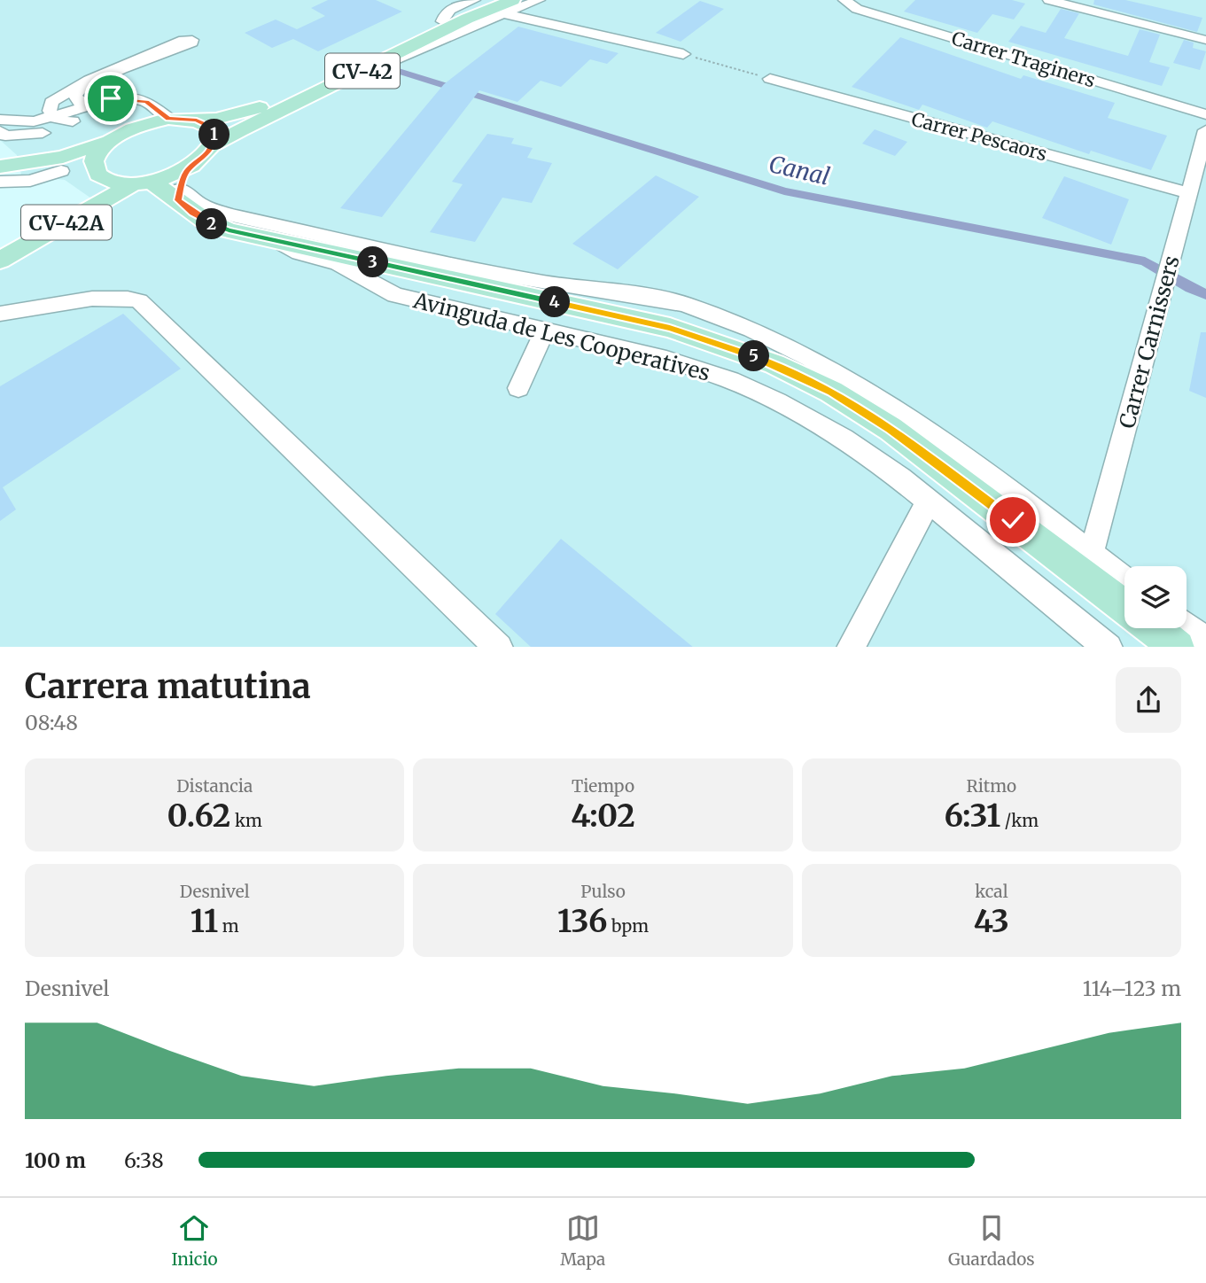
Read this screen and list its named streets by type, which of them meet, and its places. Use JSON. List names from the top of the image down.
{
  "streets": {
    "main road": ["CV-42", "CV-42A"],
    "street": [
      "Carrer Traginers",
      "Carrer Pescaors",
      "Avinguda de Les Cooperatives",
      "Carrer Carnissers"
    ]
  },
  "crossings": [
    ["CV-42", "CV-42A"],
    ["Carrer Pescaors", "Carrer Carnissers"]
  ],
  "water": ["Canal"],
  "page": {
    "pins": [
      "1",
      "2",
      "3",
      "4",
      "5"
    ],
    "heading": ["Carrera matutina", "08:48"],
    "stats": [
      ["Distancia", "0.62 km"],
      ["Tiempo", "4:02"],
      ["Ritmo", "6:31 /km"],
      ["Desnivel", "11 m"],
      ["Pulso", "136 bpm"],
      ["kcal", "43"]
    ],
    "chart": ["Desnivel", "114–123 m"],
    "list": [
      {
        "name": "100 m",
        "note": "6:38"
      }
    ],
    "tabs": ["Inicio", "Mapa", "Guardados"]
  }
}
